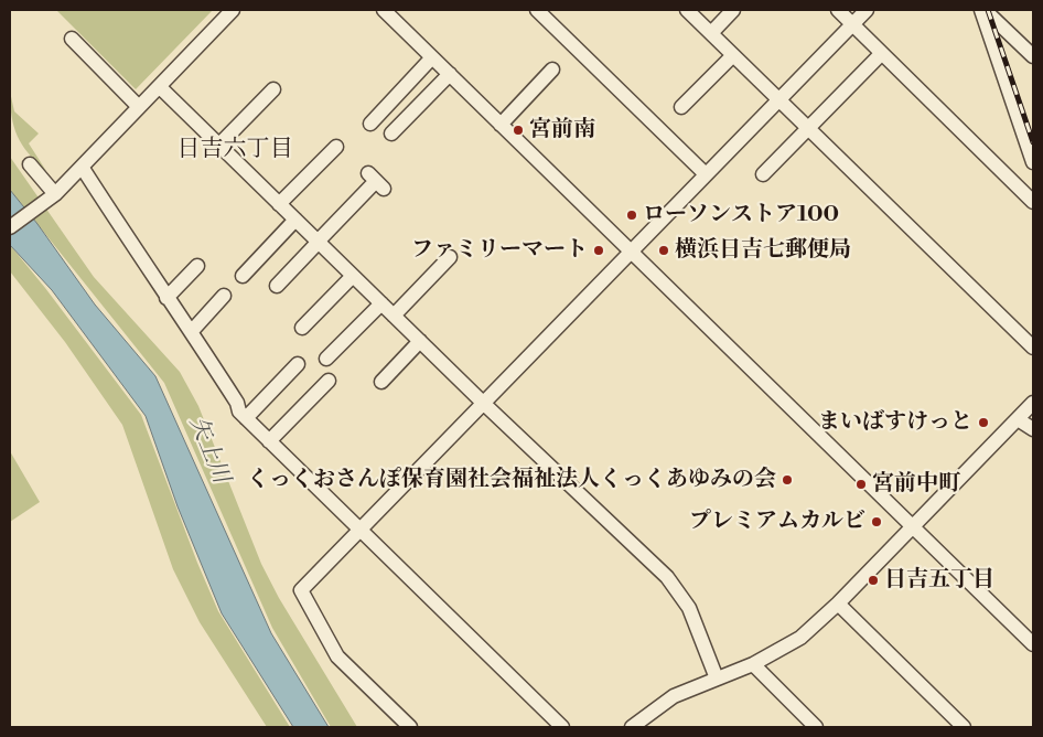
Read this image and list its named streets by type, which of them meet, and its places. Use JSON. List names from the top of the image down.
{
  "districts": ["日吉六丁目"],
  "water": ["矢上川"],
  "places": [
    "宮前南",
    "ローソンストア100",
    "ファミリーマート",
    "横浜日吉七郵便局",
    "まいばすけっと",
    "くっくおさんぽ保育園社会福祉法人くっくあゆみの会",
    "宮前中町",
    "プレミアムカルビ",
    "日吉五丁目"
  ]
}
